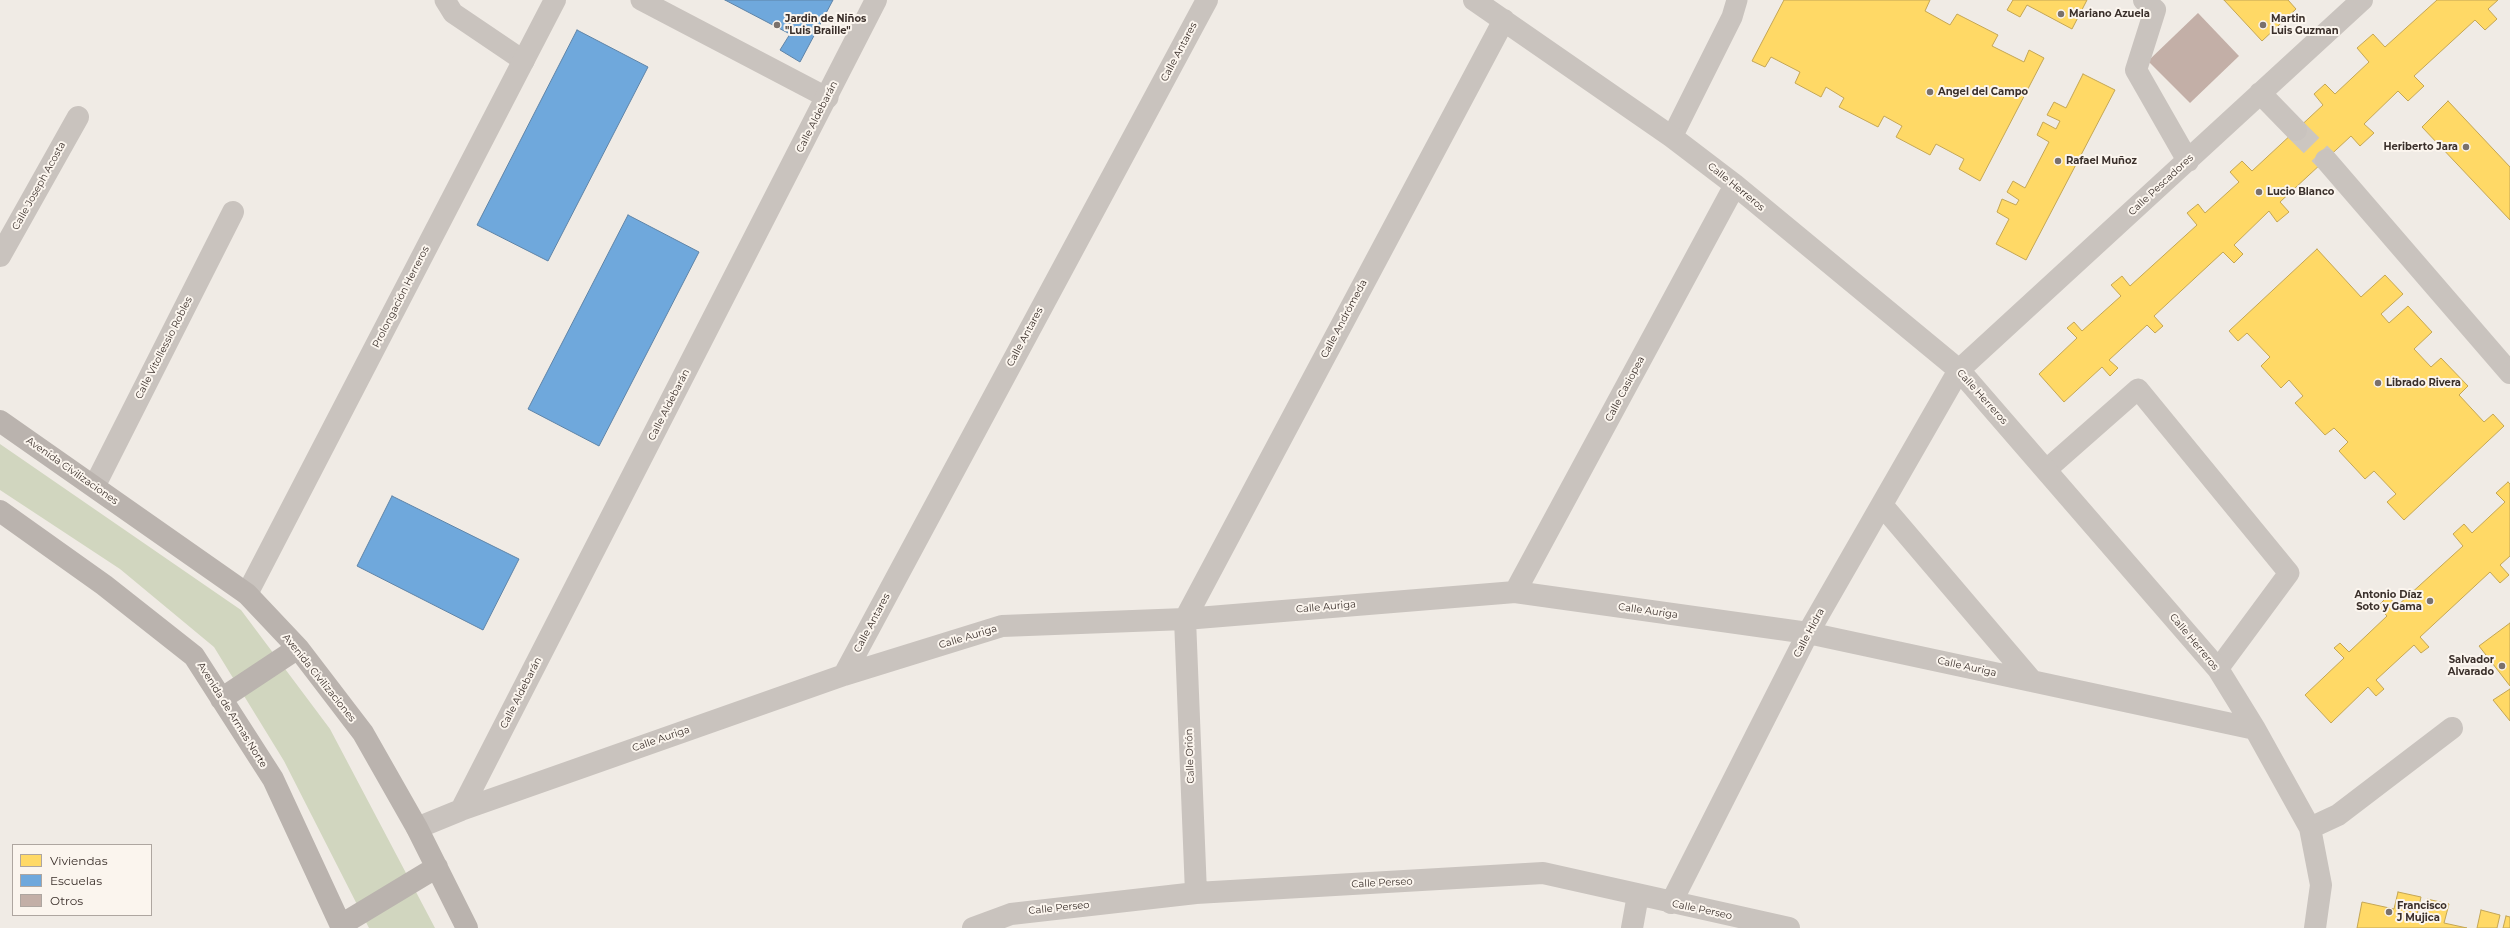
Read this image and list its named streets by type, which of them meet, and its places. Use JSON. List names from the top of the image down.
{
  "streets": {
    "main road": ["Avenida Civilizaciones", "Avenida de Armas Norte"],
    "street": [
      "Calle Antares",
      "Calle Aldebarán",
      "Calle Pescadores",
      "Calle Joseph Acosta",
      "Calle Herreros",
      "Prolongación Herreros",
      "Calle Andrómeda",
      "Calle Vitollessio Robles",
      "Calle Casiopea",
      "Calle Auriga",
      "Calle Hidra",
      "Calle Orión",
      "Calle Perseo"
    ]
  },
  "crossings": [
    ["Calle Antares", "Calle Auriga"],
    ["Calle Aldebarán", "Calle Auriga"],
    ["Calle Pescadores", "Calle Herreros"],
    ["Calle Pescadores", "Calle Hidra"],
    ["Calle Herreros", "Calle Andrómeda"],
    ["Calle Herreros", "Calle Casiopea"],
    ["Calle Herreros", "Calle Auriga"],
    ["Calle Herreros", "Calle Hidra"],
    ["Prolongación Herreros", "Avenida Civilizaciones"],
    ["Calle Andrómeda", "Calle Auriga"],
    ["Calle Andrómeda", "Calle Orión"],
    ["Calle Vitollessio Robles", "Avenida Civilizaciones"],
    ["Calle Casiopea", "Calle Auriga"],
    ["Avenida Civilizaciones", "Calle Auriga"],
    ["Calle Auriga", "Calle Hidra"],
    ["Calle Auriga", "Calle Orión"],
    ["Calle Hidra", "Calle Perseo"],
    ["Calle Orión", "Calle Perseo"]
  ],
  "places": [
    "Mariano Azuela",
    "Jardin de Niños \"Luis Braille\"",
    "Martin Luis Guzman",
    "Angel del Campo",
    "Heriberto Jara",
    "Rafael Muñoz",
    "Lucio Blanco",
    "Librado Rivera",
    "Antonio Díaz Soto y Gama",
    "Salvador Alvarado",
    "Francisco J Mujica"
  ],
  "legend": ["Viviendas", "Escuelas", "Otros"]
}
